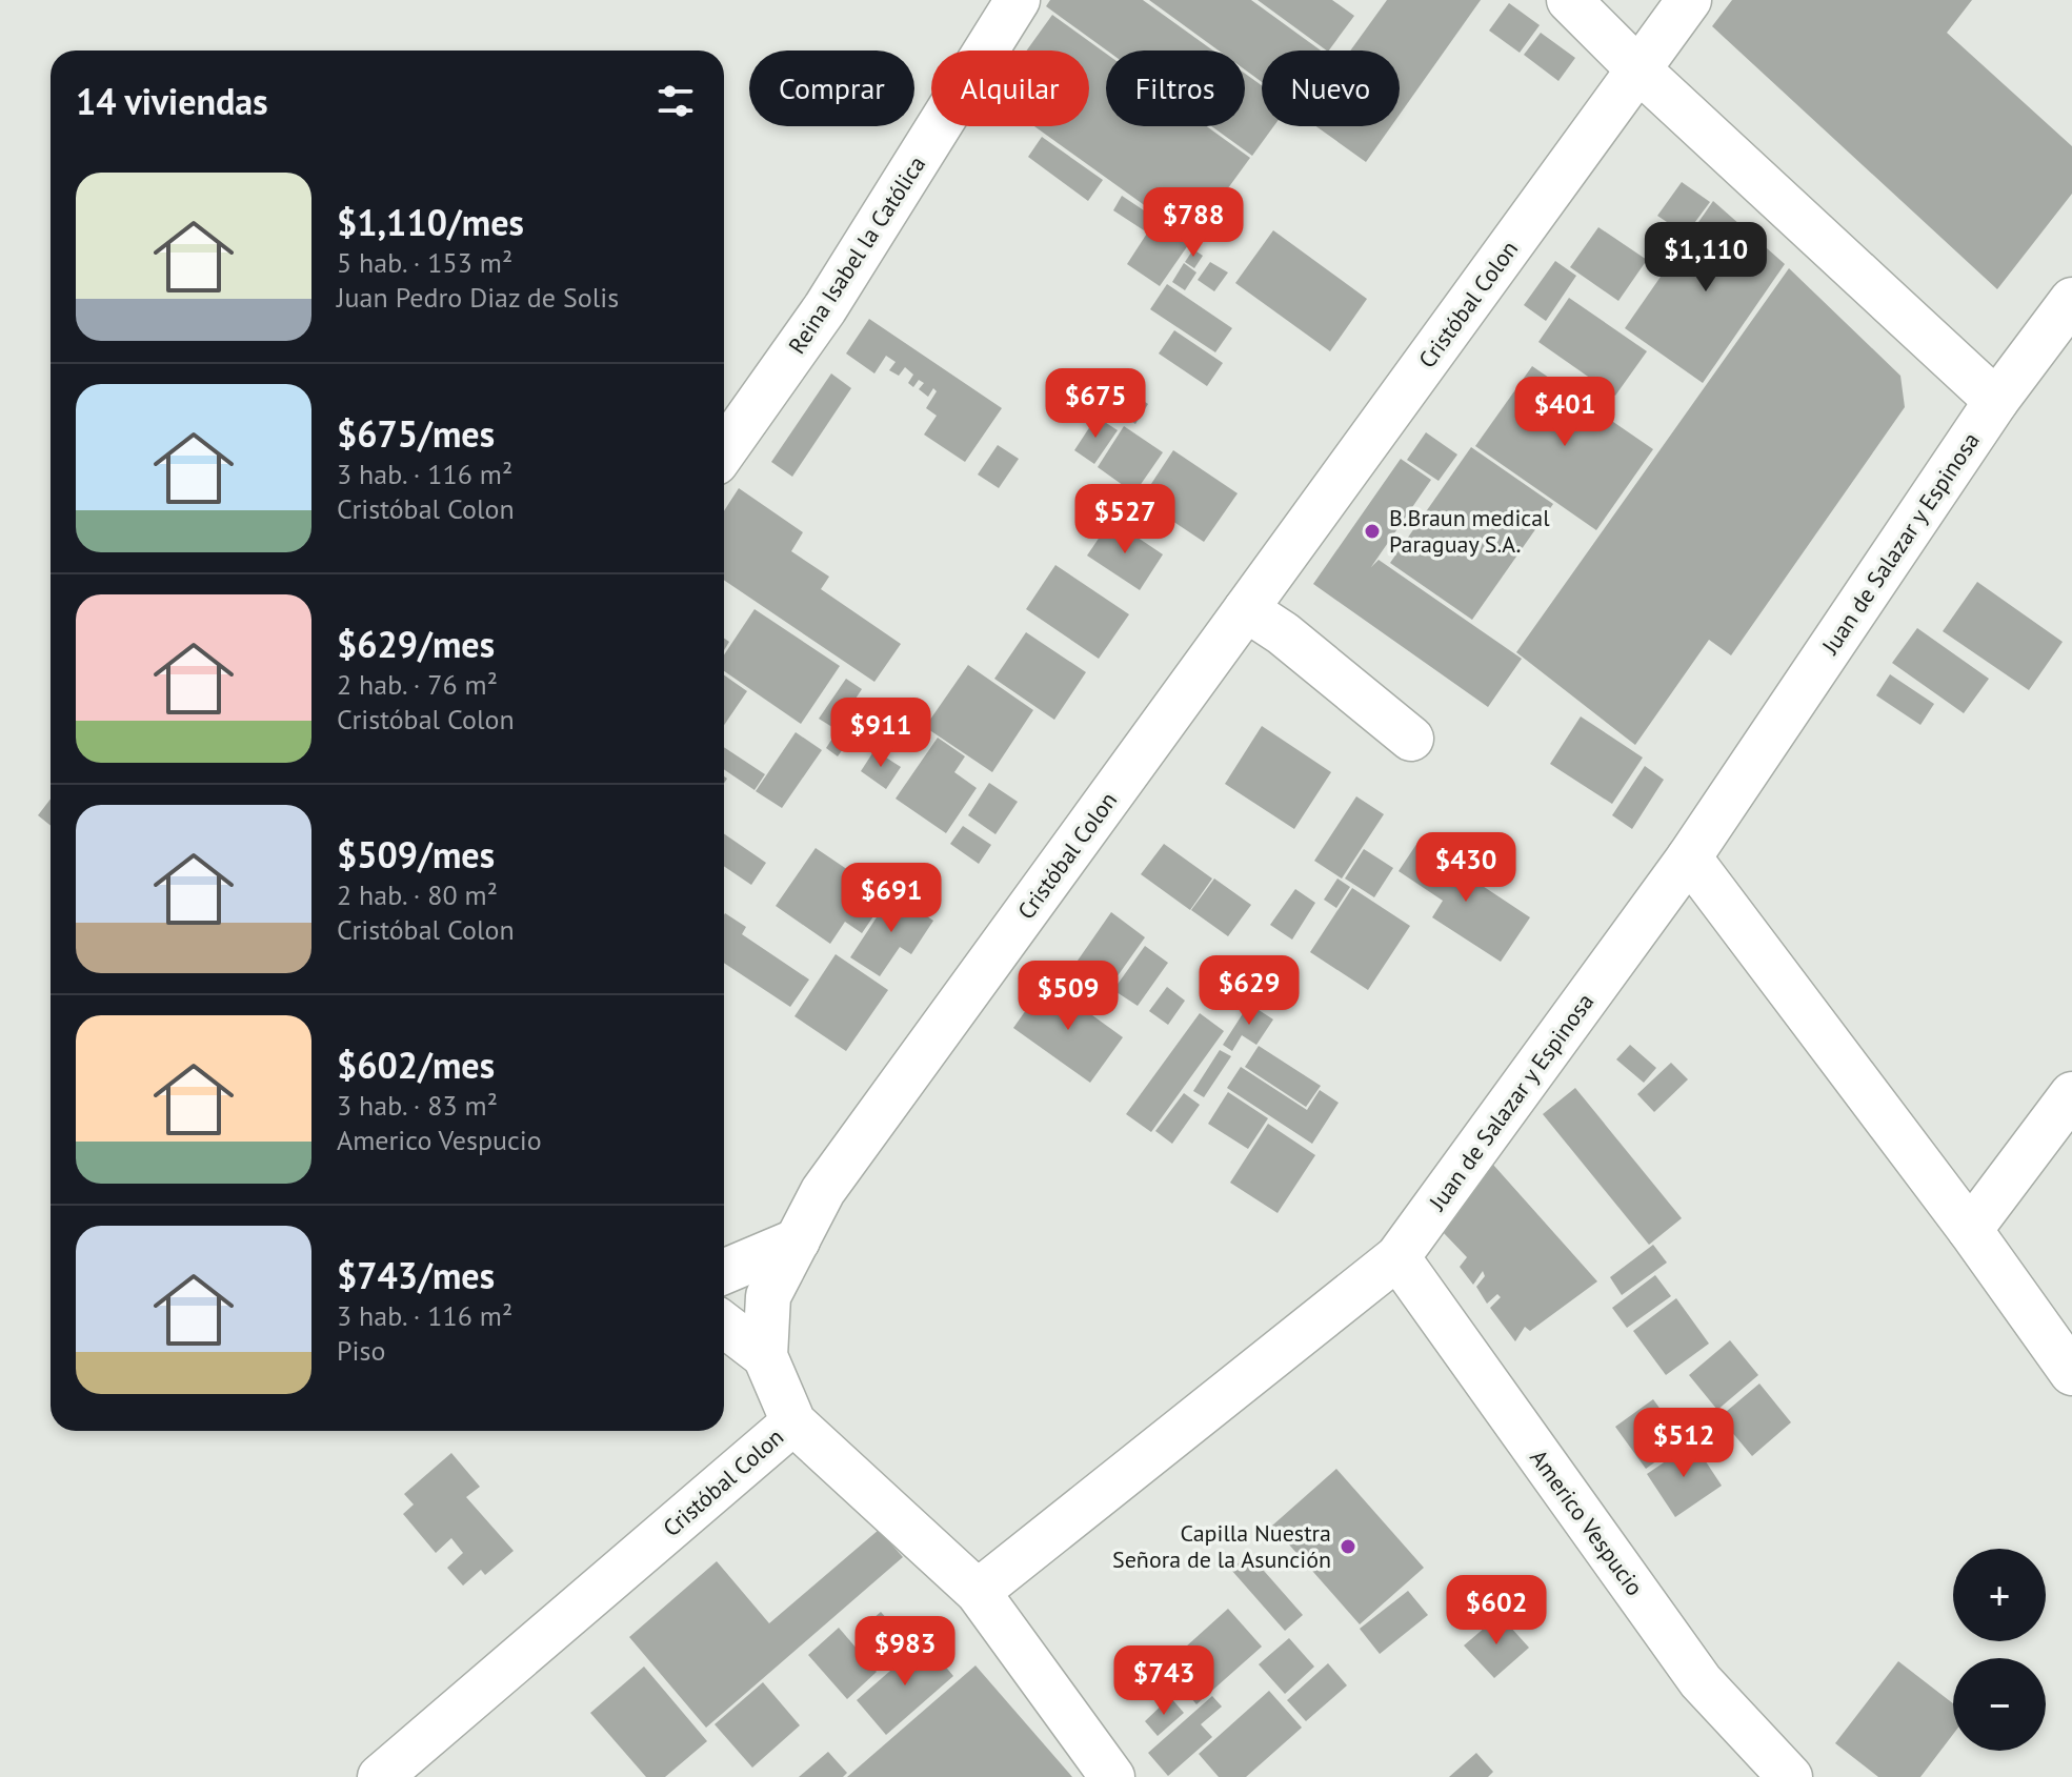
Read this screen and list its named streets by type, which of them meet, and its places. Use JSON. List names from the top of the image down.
{
  "streets": {
    "street": [
      "Reina Isabel la Católica",
      "Cristóbal Colon",
      "Juan de Salazar y Espinosa",
      "Americo Vespucio"
    ]
  },
  "crossings": [
    ["Juan de Salazar y Espinosa", "Americo Vespucio"]
  ],
  "places": ["B.Braun medical Paraguay S.A.", "Capilla Nuestra Señora de la Asunción"],
  "page": {
    "chip": [
      "Comprar",
      "Alquilar",
      "Filtros",
      "Nuevo"
    ],
    "heading": "14 viviendas",
    "list": [
      {
        "name": "$1,110/mes",
        "note": "5 hab. · 153 m² · Juan Pedro Diaz de Solis"
      },
      {
        "name": "$675/mes",
        "note": "3 hab. · 116 m² · Cristóbal Colon"
      },
      {
        "name": "$629/mes",
        "note": "2 hab. · 76 m² · Cristóbal Colon"
      },
      {
        "name": "$509/mes",
        "note": "2 hab. · 80 m² · Cristóbal Colon"
      },
      {
        "name": "$602/mes",
        "note": "3 hab. · 83 m² · Americo Vespucio"
      },
      {
        "name": "$743/mes",
        "note": "3 hab. · 116 m² · Piso"
      }
    ],
    "price": [
      "$788",
      "$1,110",
      "$675",
      "$401",
      "$527",
      "$911",
      "$430",
      "$691",
      "$629",
      "$509",
      "$512",
      "$602",
      "$983",
      "$743"
    ],
    "map_buttons": ["+", "−"]
  }
}
